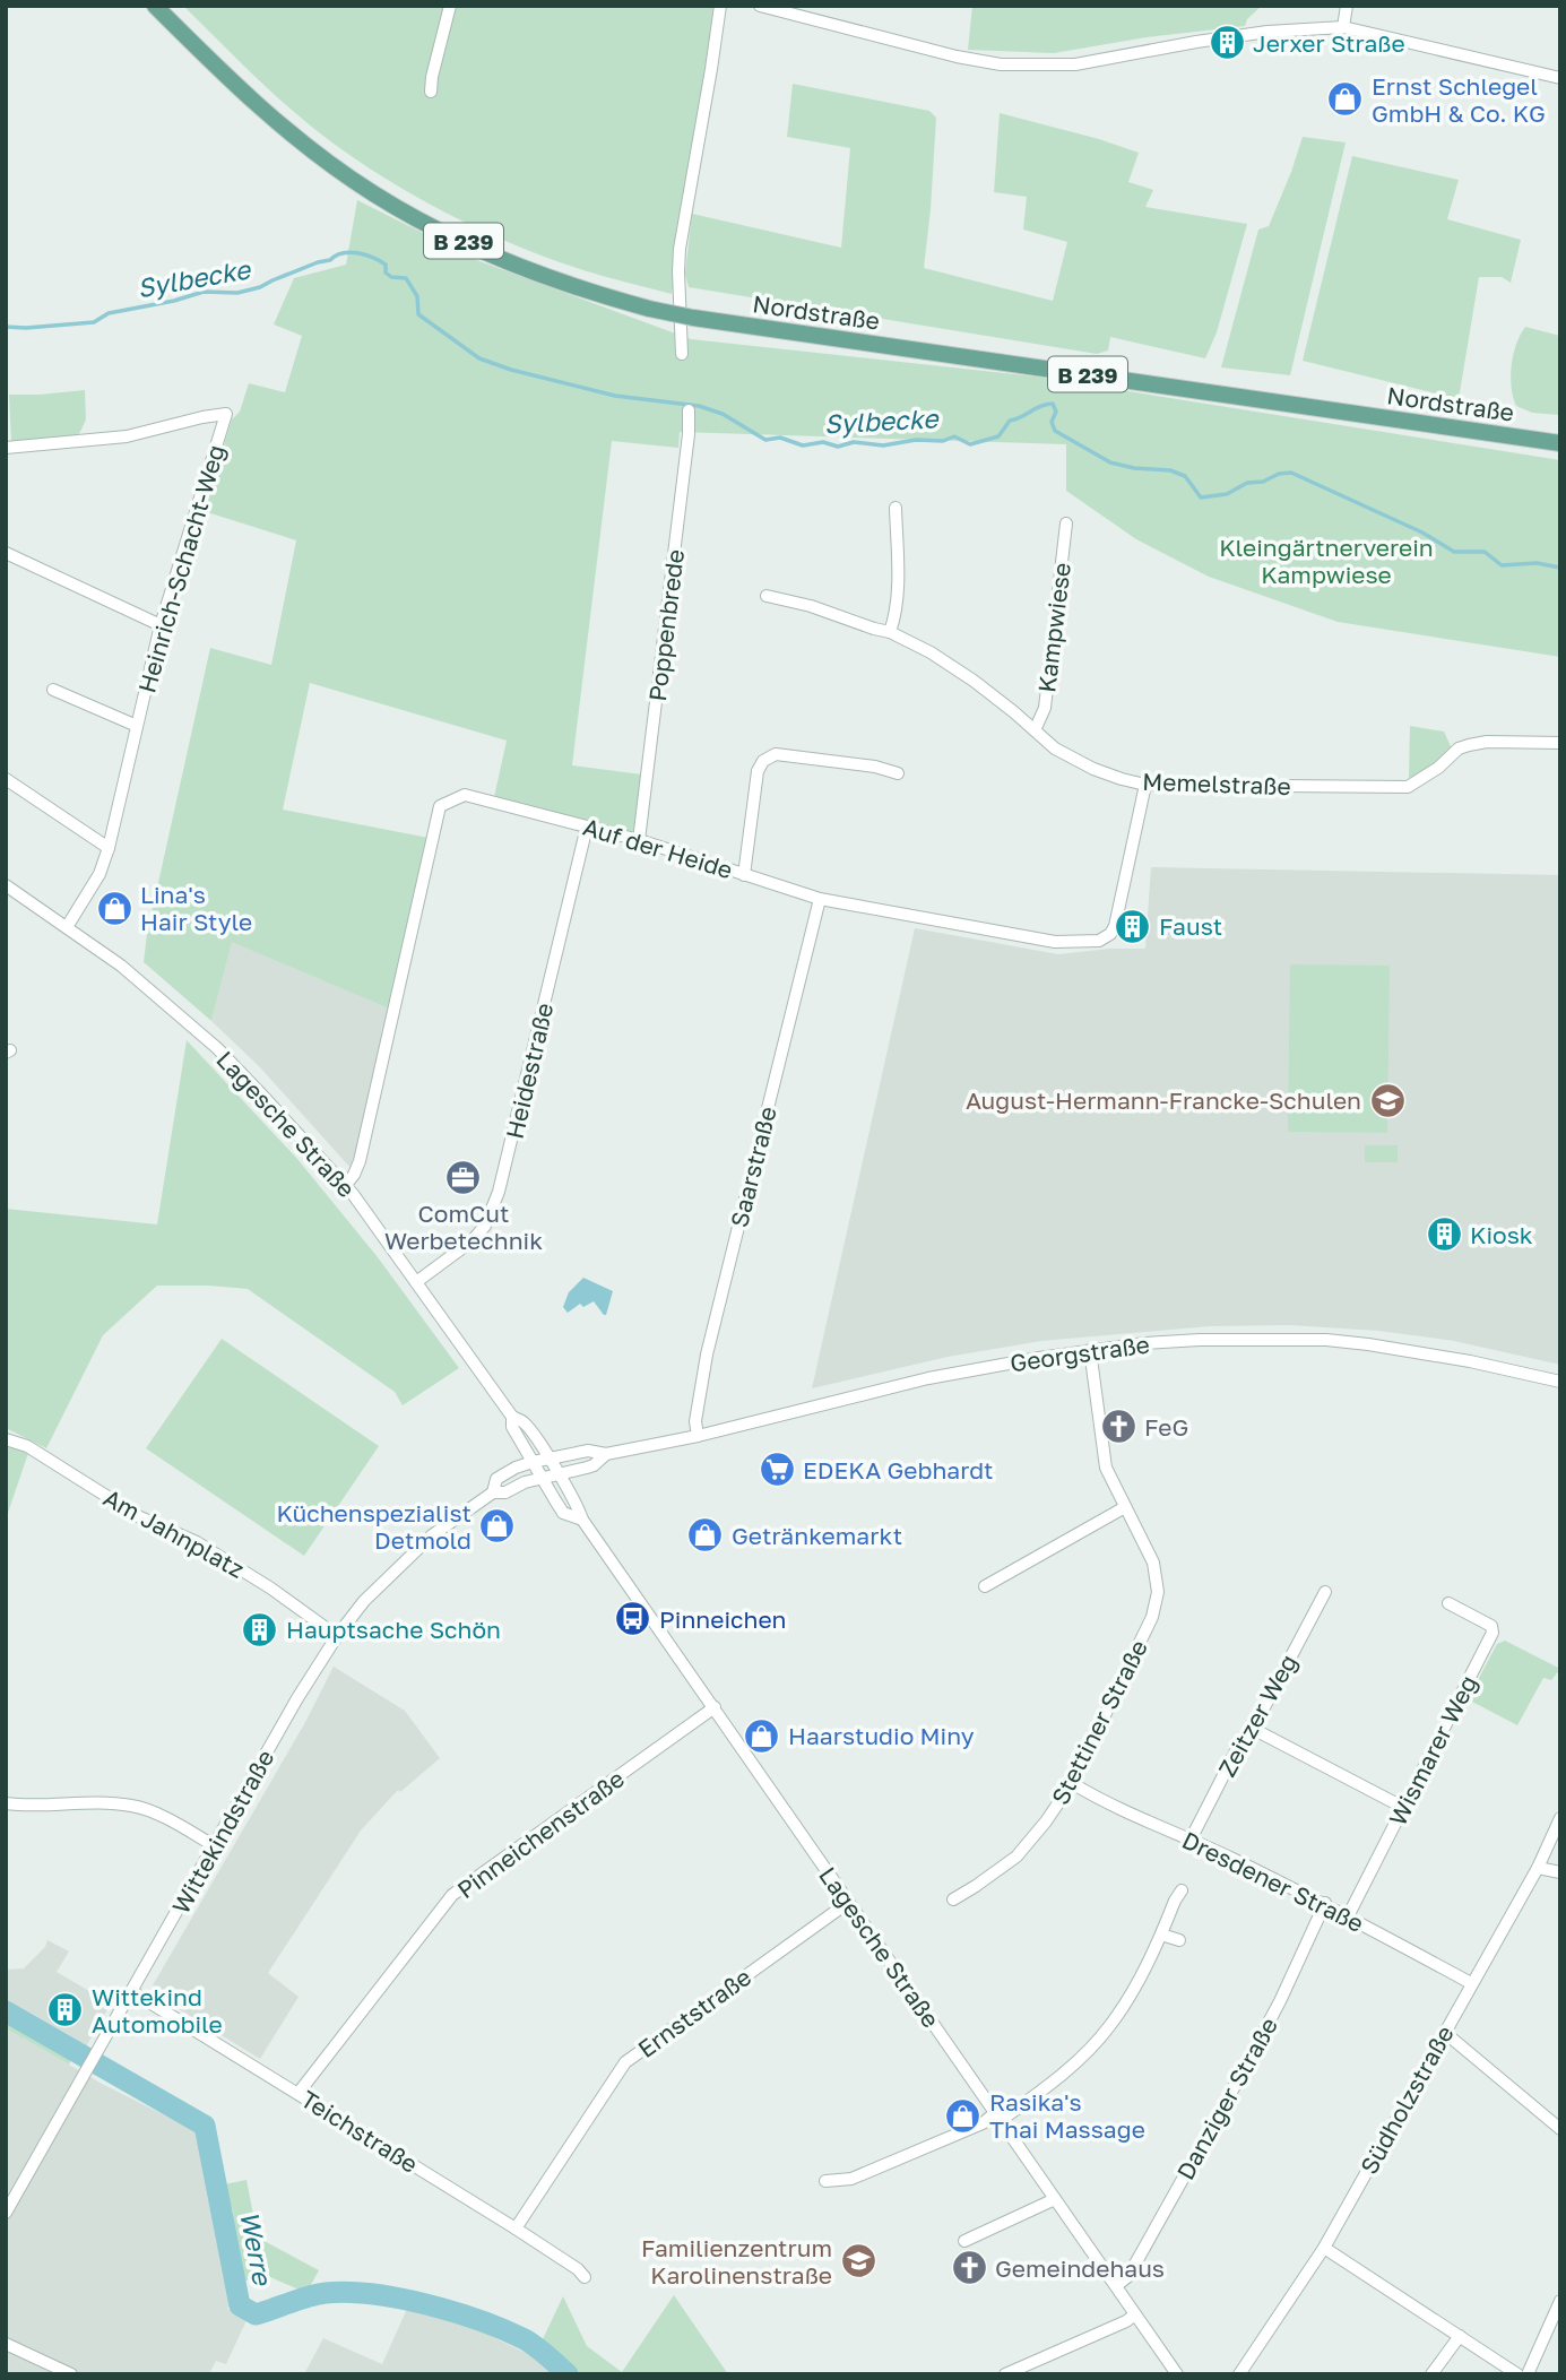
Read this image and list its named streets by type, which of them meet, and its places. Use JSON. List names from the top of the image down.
{
  "streets": {
    "main road": ["B 239", "Nordstraße"],
    "street": [
      "Heinrich-Schacht-Weg",
      "Poppenbrede",
      "Kampwiese",
      "Memelstraße",
      "Auf der Heide",
      "Heidestraße",
      "Lagesche Straße",
      "Saarstraße",
      "Georgstraße",
      "Am Jahnplatz",
      "Zeitzer Weg",
      "Stettiner Straße",
      "Wismarer Weg",
      "Wittekindstraße",
      "Pinneichenstraße",
      "Dresdener Straße",
      "Ernststraße",
      "Danziger Straße",
      "Südholzstraße",
      "Teichstraße"
    ]
  },
  "crossings": [
    ["Heinrich-Schacht-Weg", "Lagesche Straße"],
    ["Poppenbrede", "Auf der Heide"],
    ["Kampwiese", "Memelstraße"],
    ["Memelstraße", "Auf der Heide"],
    ["Auf der Heide", "Heidestraße"],
    ["Auf der Heide", "Lagesche Straße"],
    ["Auf der Heide", "Saarstraße"],
    ["Heidestraße", "Lagesche Straße"],
    ["Lagesche Straße", "Georgstraße"],
    ["Lagesche Straße", "Wittekindstraße"],
    ["Lagesche Straße", "Pinneichenstraße"],
    ["Lagesche Straße", "Ernststraße"],
    ["Lagesche Straße", "Danziger Straße"],
    ["Saarstraße", "Georgstraße"],
    ["Georgstraße", "Stettiner Straße"],
    ["Georgstraße", "Wittekindstraße"],
    ["Am Jahnplatz", "Wittekindstraße"],
    ["Zeitzer Weg", "Dresdener Straße"],
    ["Stettiner Straße", "Dresdener Straße"],
    ["Wismarer Weg", "Dresdener Straße"],
    ["Wittekindstraße", "Teichstraße"],
    ["Pinneichenstraße", "Teichstraße"],
    ["Dresdener Straße", "Danziger Straße"],
    ["Dresdener Straße", "Südholzstraße"],
    ["Ernststraße", "Teichstraße"]
  ],
  "water": ["Sylbecke", "Werre"],
  "parks": ["Kleingärtnerverein Kampwiese"],
  "places": {
    "building": [
      "Jerxer Straße",
      "Faust",
      "Kiosk",
      "Hauptsache Schön",
      "Wittekind Automobile"
    ],
    "shop": [
      "Ernst Schlegel GmbH & Co. KG",
      "Lina's Hair Style",
      "Küchenspezialist Detmold",
      "Getränkemarkt",
      "Haarstudio Miny",
      "Rasika's Thai Massage"
    ],
    "school or university": ["August-Hermann-Francke-Schulen", "Familienzentrum Karolinenstraße"],
    "office": ["ComCut Werbetechnik"],
    "church": ["FeG", "Gemeindehaus"],
    "supermarket": ["EDEKA Gebhardt"],
    "bus stop": ["Pinneichen"]
  }
}
